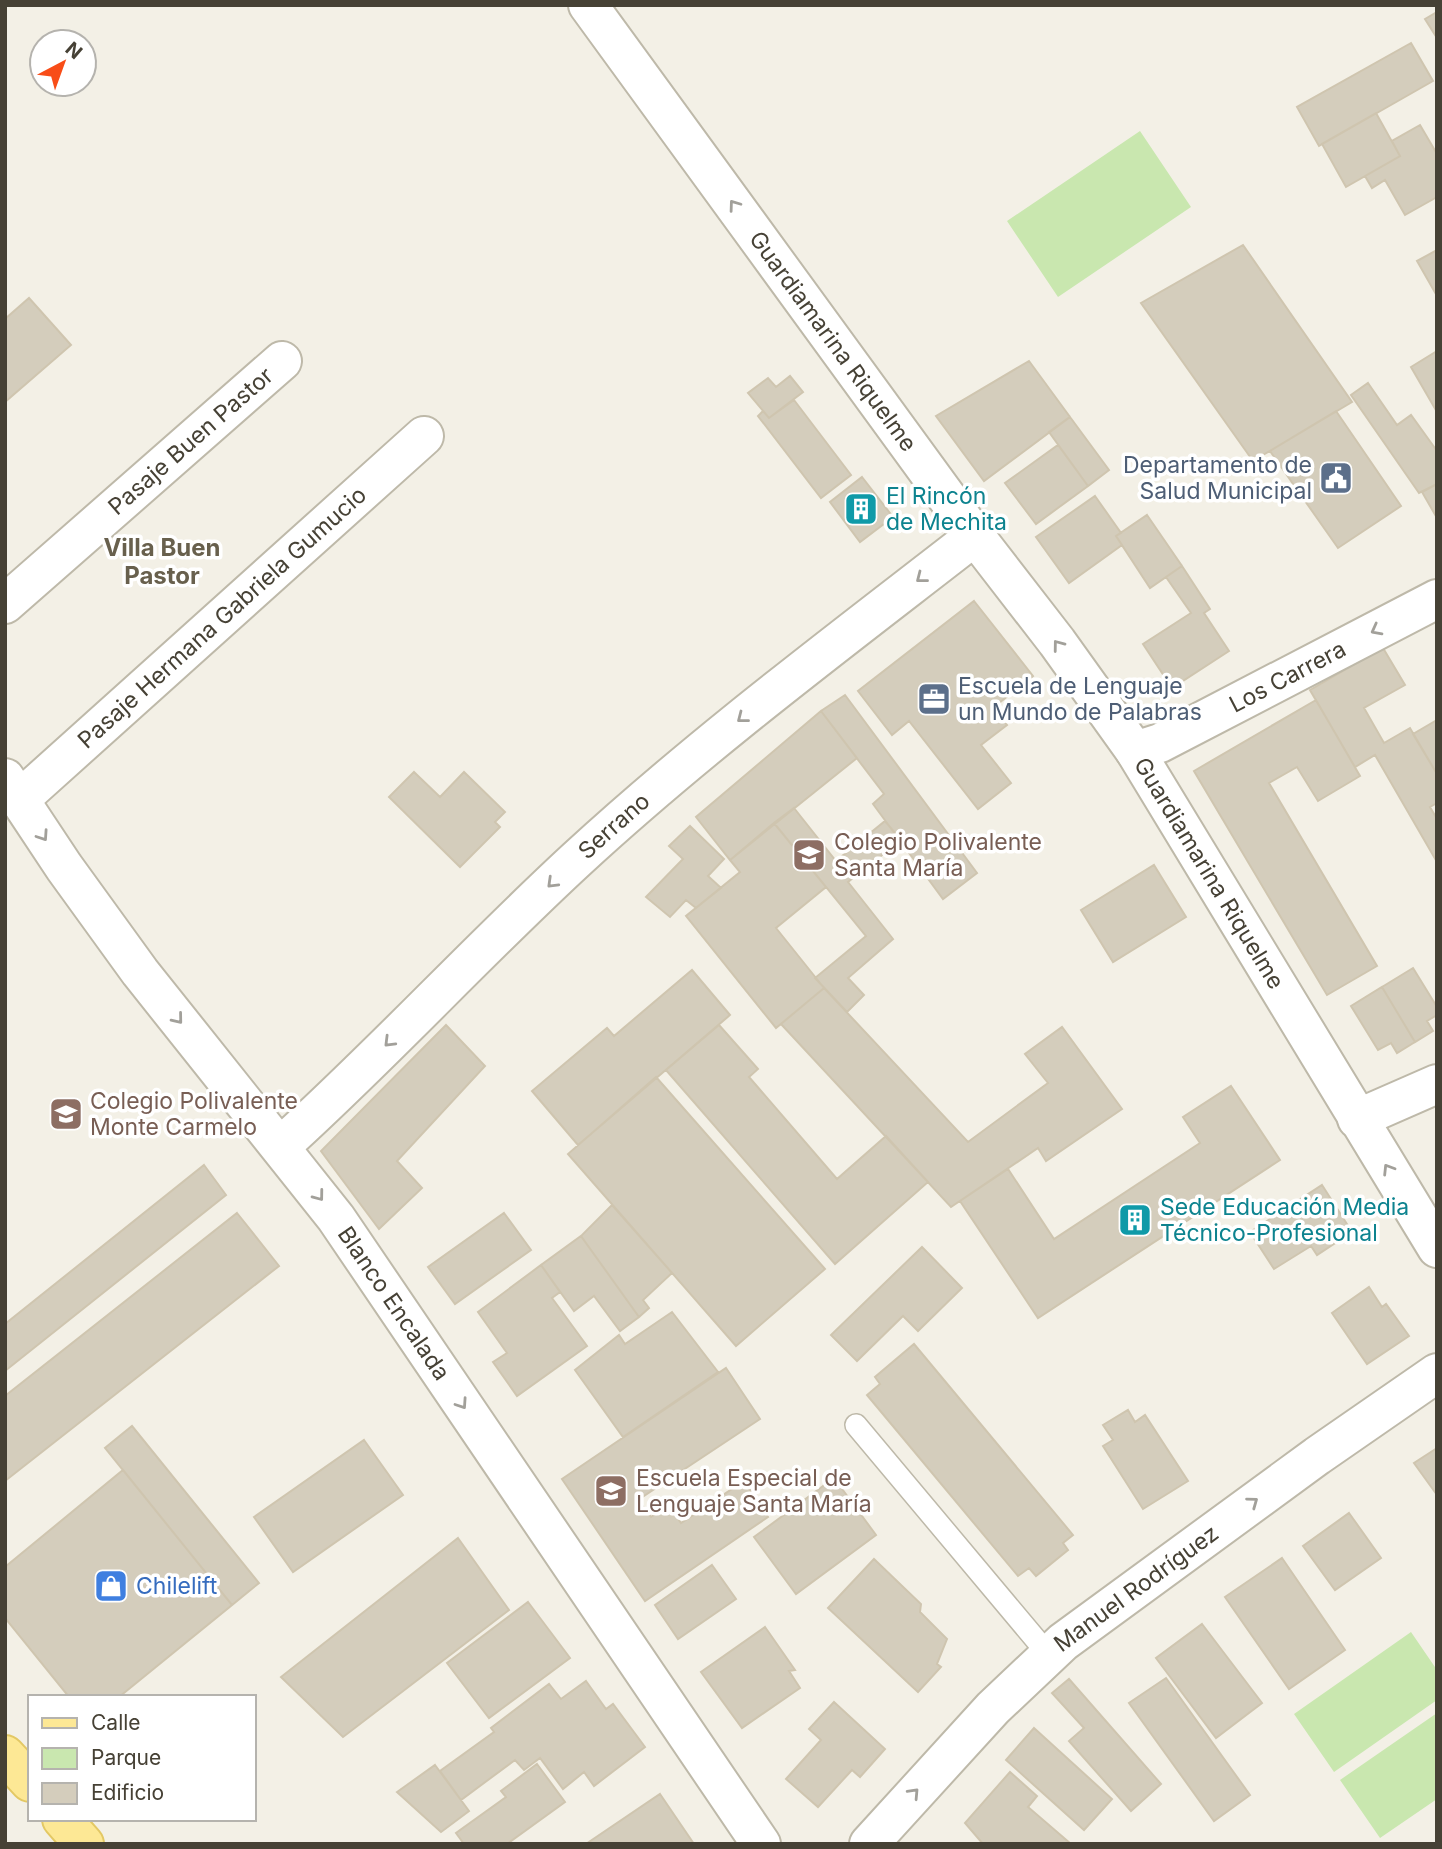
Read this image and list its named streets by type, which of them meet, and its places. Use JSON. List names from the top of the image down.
{
  "streets": {
    "street": [
      "Guardiamarina Riquelme",
      "Pasaje Buen Pastor",
      "Pasaje Hermana Gabriela Gumucio",
      "Los Carrera",
      "Serrano",
      "Blanco Encalada",
      "Manuel Rodríguez"
    ]
  },
  "crossings": [
    ["Guardiamarina Riquelme", "Los Carrera"],
    ["Guardiamarina Riquelme", "Serrano"],
    ["Pasaje Hermana Gabriela Gumucio", "Blanco Encalada"],
    ["Serrano", "Blanco Encalada"]
  ],
  "one_way": [
    "Guardiamarina Riquelme",
    "Los Carrera",
    "Serrano",
    "Blanco Encalada",
    "Manuel Rodríguez"
  ],
  "districts": ["Villa Buen Pastor"],
  "places": {
    "public building": ["Departamento de Salud Municipal"],
    "building": ["El Rincón de Mechita", "Sede Educación Media Técnico-Profesional"],
    "office": ["Escuela de Lenguaje un Mundo de Palabras"],
    "school or university": ["Colegio Polivalente Santa María", "Colegio Polivalente Monte Carmelo", "Escuela Especial de Lenguaje Santa María"],
    "shop": ["Chilelift"]
  },
  "legend": ["Calle", "Parque", "Edificio"],
  "north": "top right"
}
